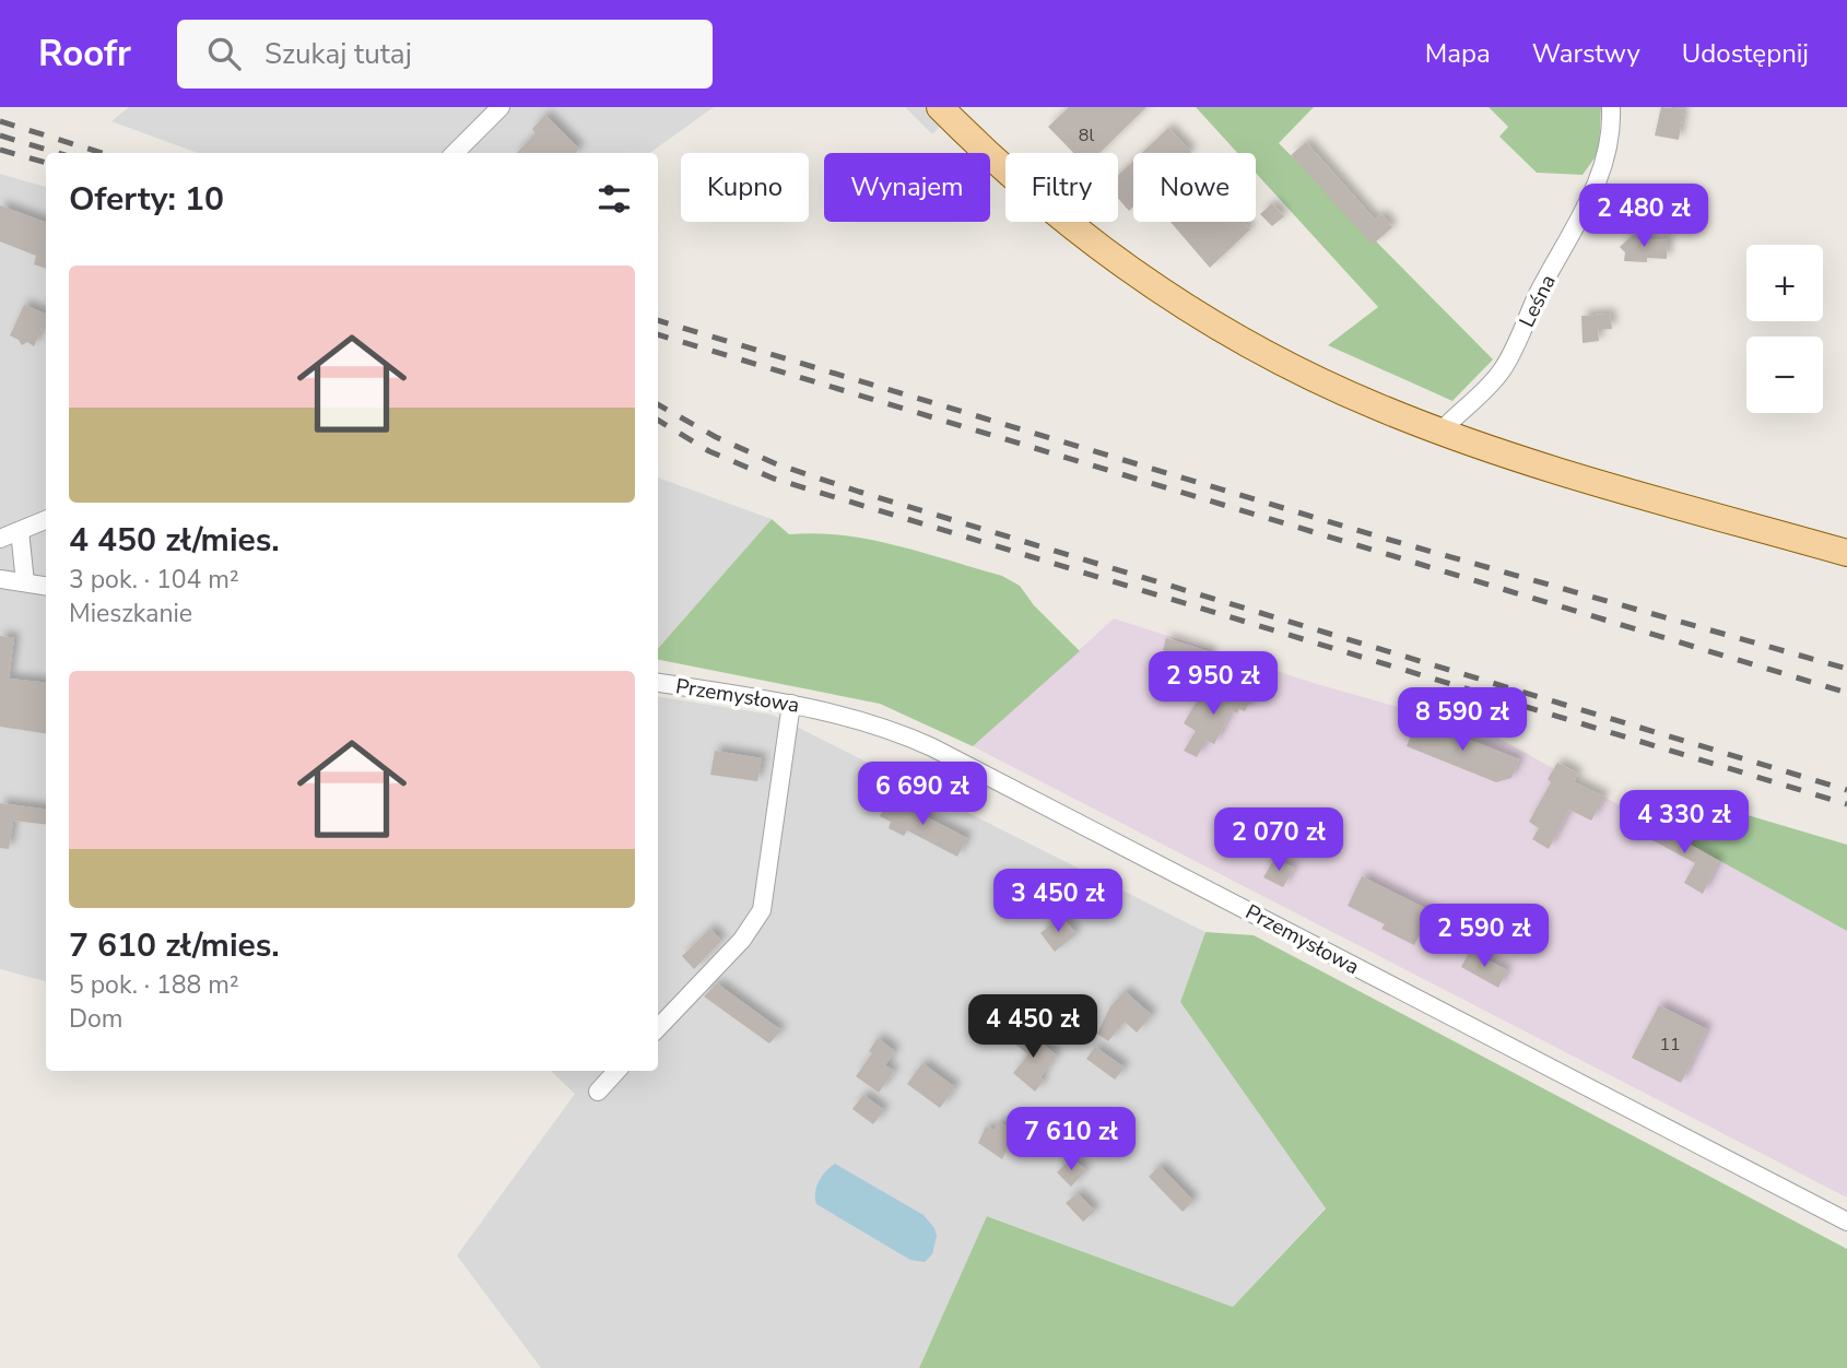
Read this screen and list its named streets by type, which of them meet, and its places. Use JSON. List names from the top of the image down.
{
  "streets": {
    "street": ["Leśna", "Przemysłowa"]
  },
  "house_numbers": ["8l", "11"],
  "page": {
    "header": "Roofr",
    "search": "Szukaj tutaj",
    "nav": ["Mapa", "Warstwy", "Udostępnij"],
    "chip": [
      "Kupno",
      "Wynajem",
      "Filtry",
      "Nowe"
    ],
    "heading": "Oferty: 10",
    "price": [
      "2 480 zł",
      "2 950 zł",
      "8 590 zł",
      "6 690 zł",
      "4 330 zł",
      "2 070 zł",
      "3 450 zł",
      "2 590 zł",
      "4 450 zł",
      "7 610 zł"
    ],
    "map_buttons": ["+", "−"],
    "list": [
      {
        "name": "4 450 zł/mies.",
        "note": "3 pok. · 104 m² · Mieszkanie"
      },
      {
        "name": "7 610 zł/mies.",
        "note": "5 pok. · 188 m² · Dom"
      }
    ]
  }
}
